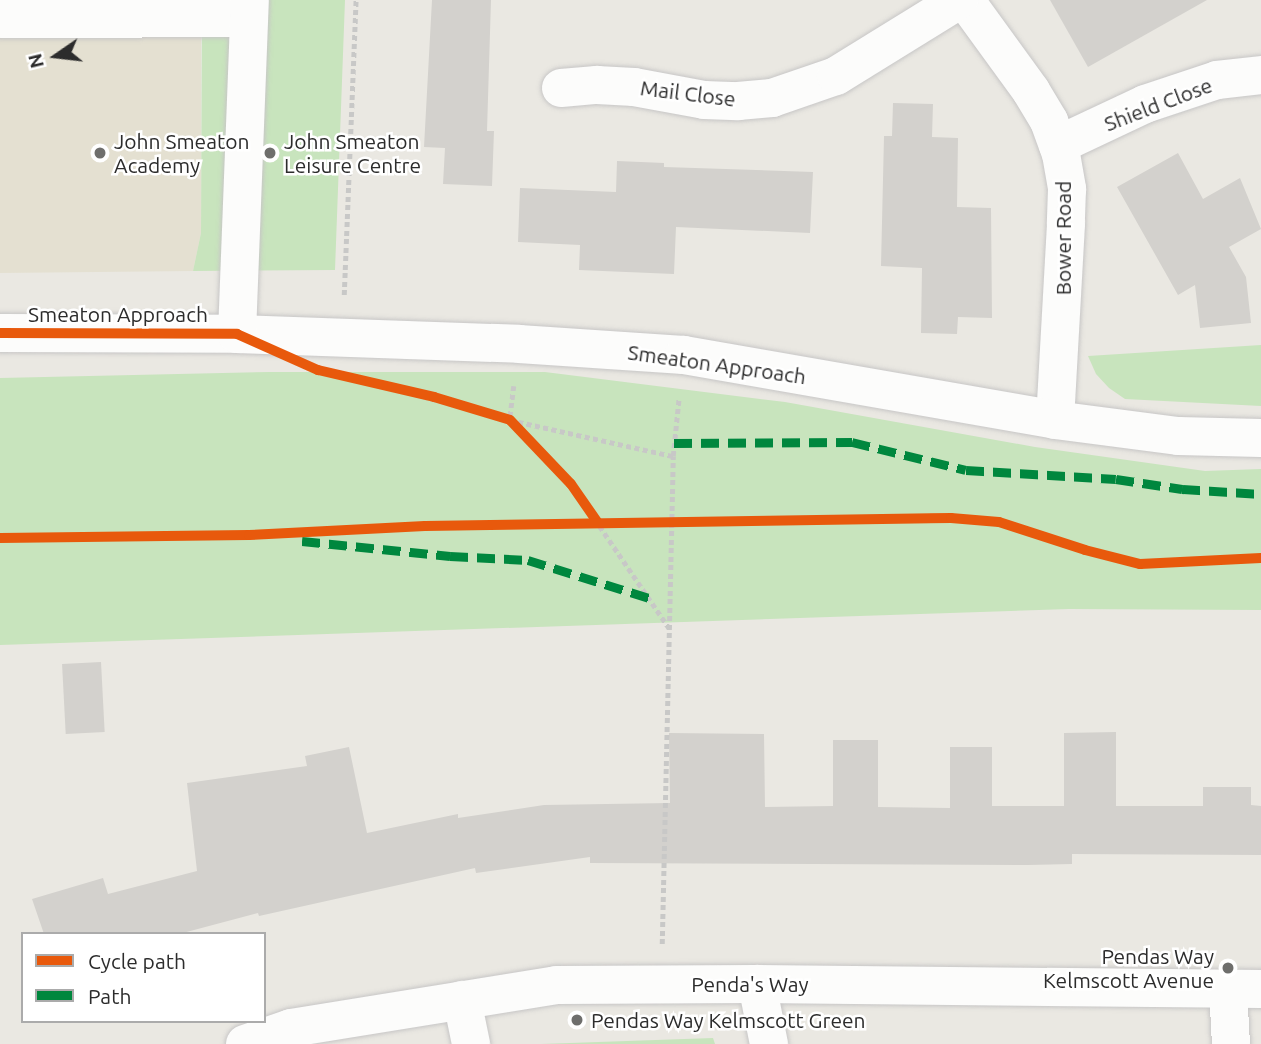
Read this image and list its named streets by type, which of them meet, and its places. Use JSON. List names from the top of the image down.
{
  "streets": {
    "street": [
      "Mail Close",
      "Shield Close",
      "Bower Road",
      "Smeaton Approach",
      "Penda's Way"
    ]
  },
  "crossings": [
    ["Shield Close", "Bower Road"],
    ["Bower Road", "Smeaton Approach"]
  ],
  "places": [
    "John Smeaton Academy",
    "John Smeaton Leisure Centre",
    "Pendas Way Kelmscott Avenue",
    "Pendas Way Kelmscott Green"
  ],
  "legend": ["Cycle path", "Path"],
  "north": "left"
}
